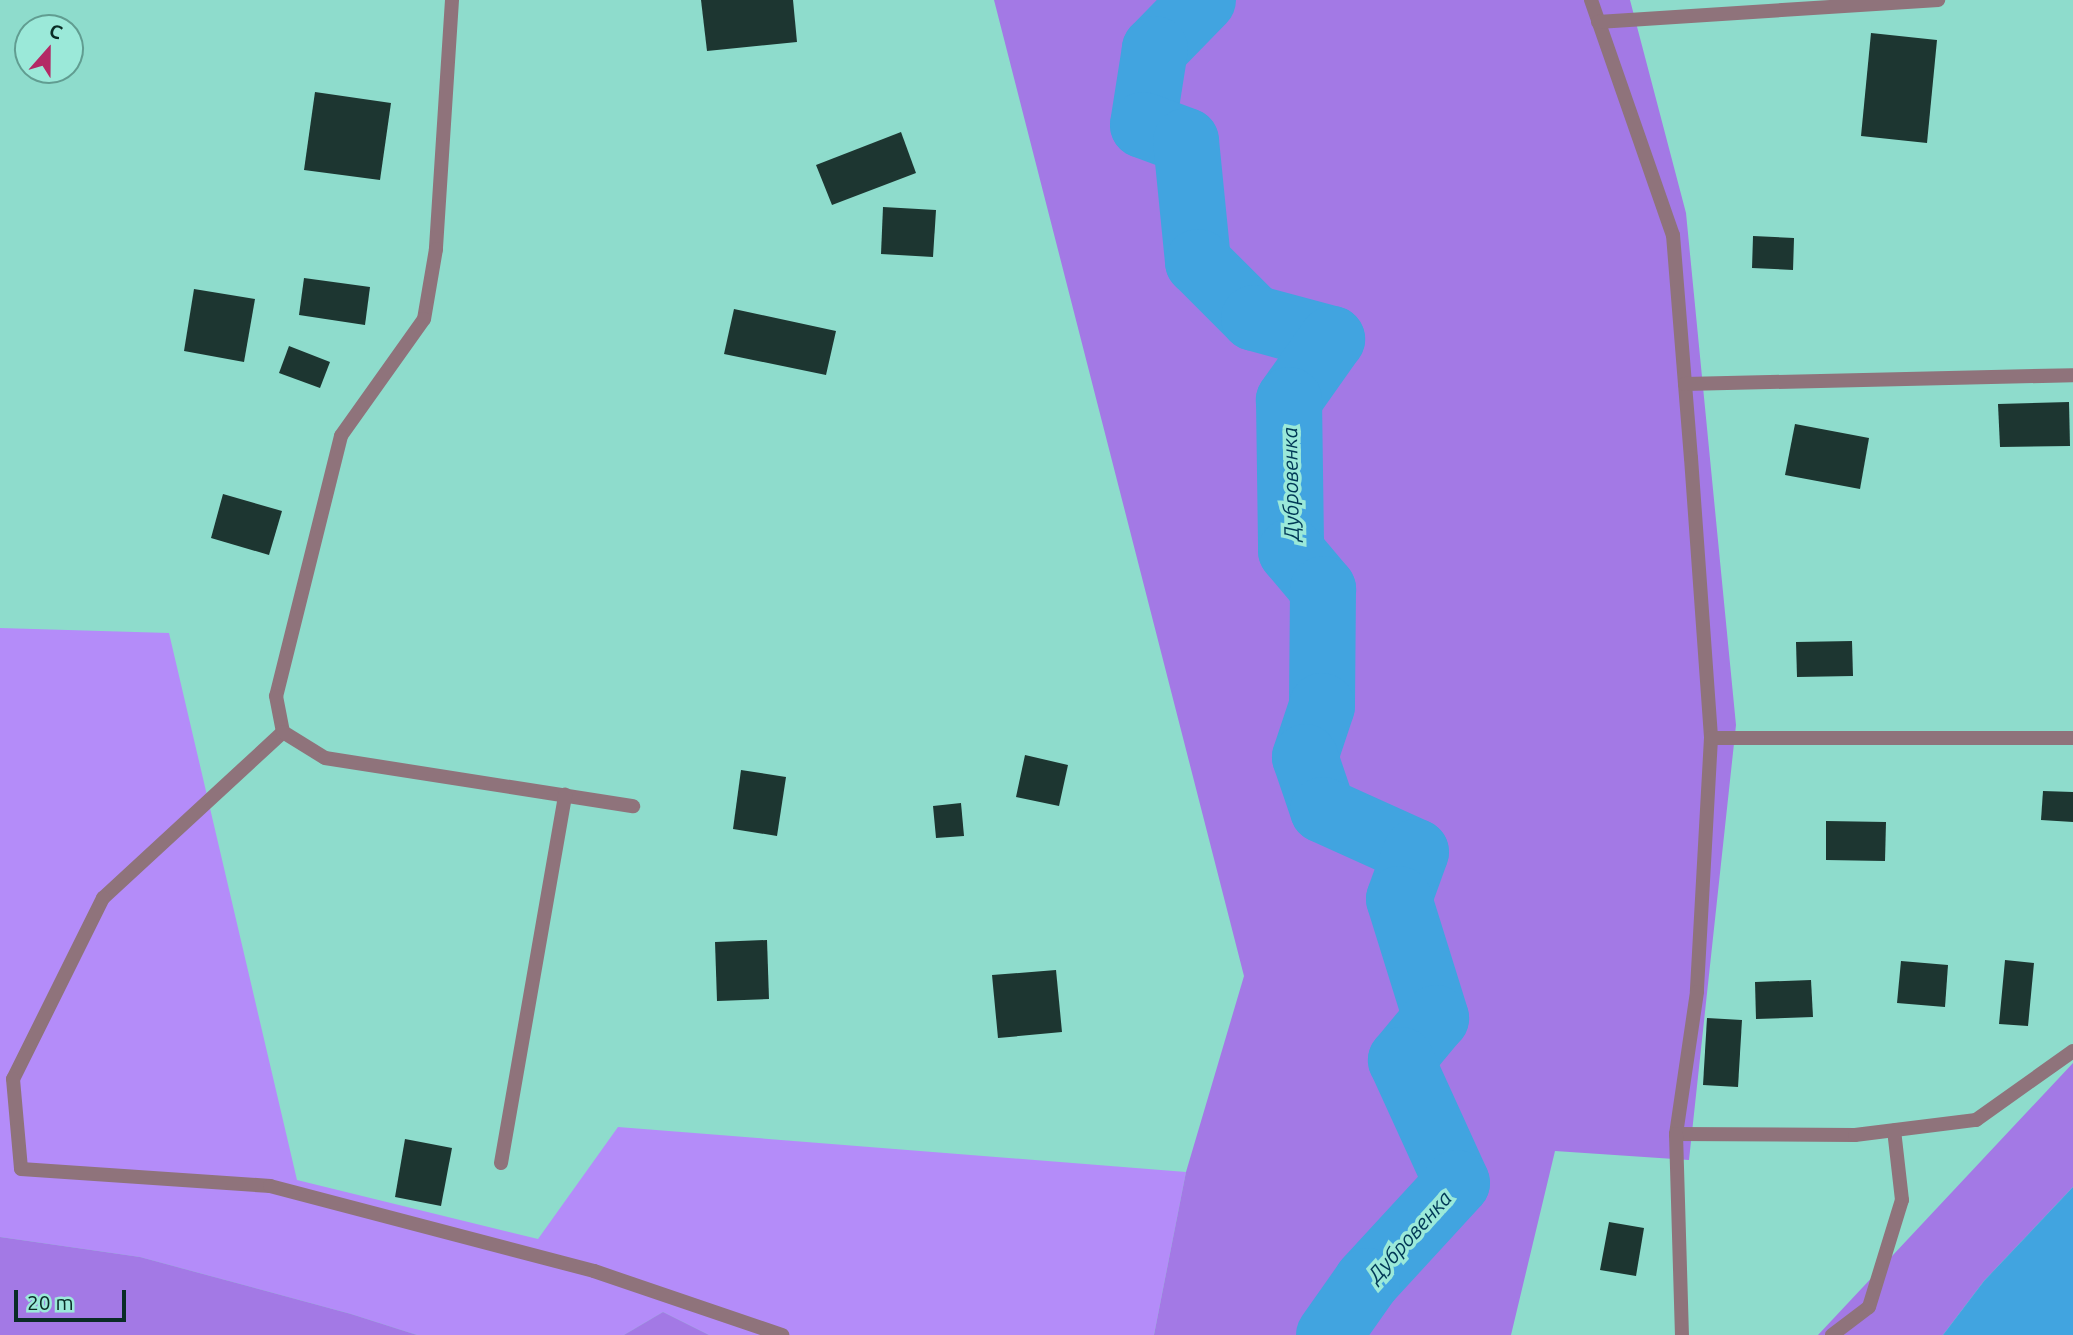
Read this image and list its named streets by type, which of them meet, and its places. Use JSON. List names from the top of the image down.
{
  "water": ["Дубровенка"],
  "scale_bar": "20 m",
  "north": "top"
}
